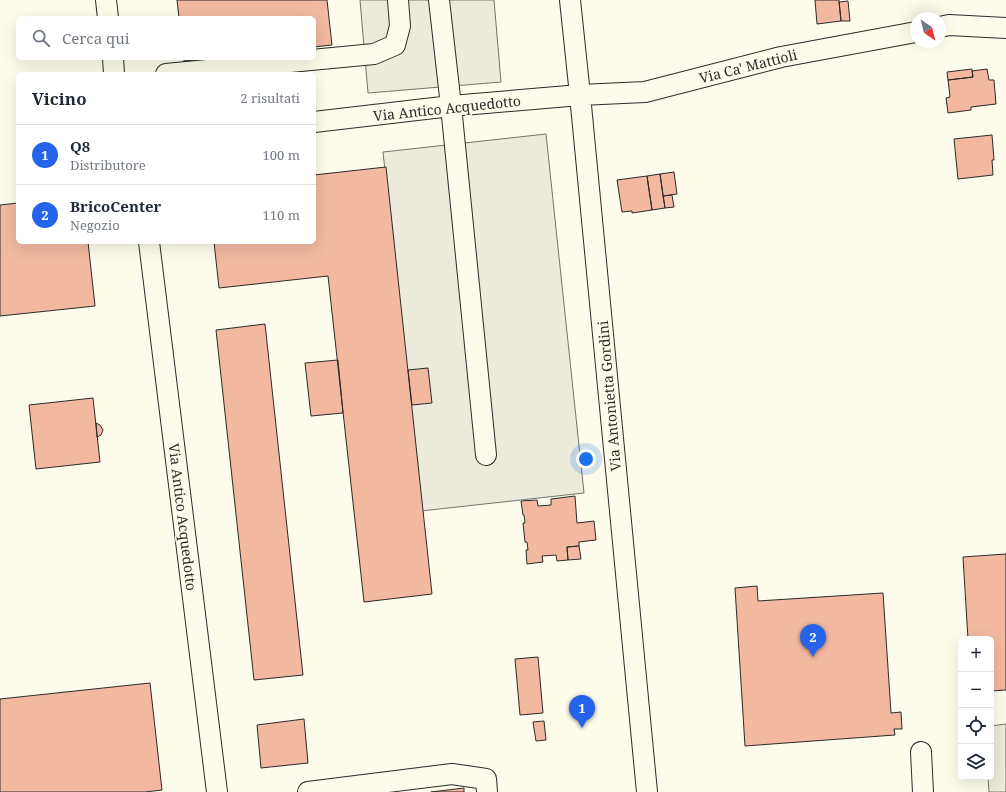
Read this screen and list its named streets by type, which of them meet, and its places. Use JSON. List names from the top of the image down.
{
  "streets": {
    "street": ["Via Ca' Mattioli", "Via Antico Acquedotto", "Via Antonietta Gordini"]
  },
  "crossings": [
    ["Via Ca' Mattioli", "Via Antico Acquedotto"],
    ["Via Ca' Mattioli", "Via Antonietta Gordini"],
    ["Via Antico Acquedotto", "Via Antonietta Gordini"]
  ],
  "north": "bottom right",
  "page": {
    "search": "Cerca qui",
    "heading": ["Vicino", "2 risultati"],
    "list": [
      {
        "mark": "1",
        "name": "Q8",
        "note": "Distributore",
        "value": "100 m"
      },
      {
        "mark": "2",
        "name": "BricoCenter",
        "note": "Negozio",
        "value": "110 m"
      }
    ],
    "pins": ["2", "1"],
    "map_buttons": ["+", "−"]
  }
}
